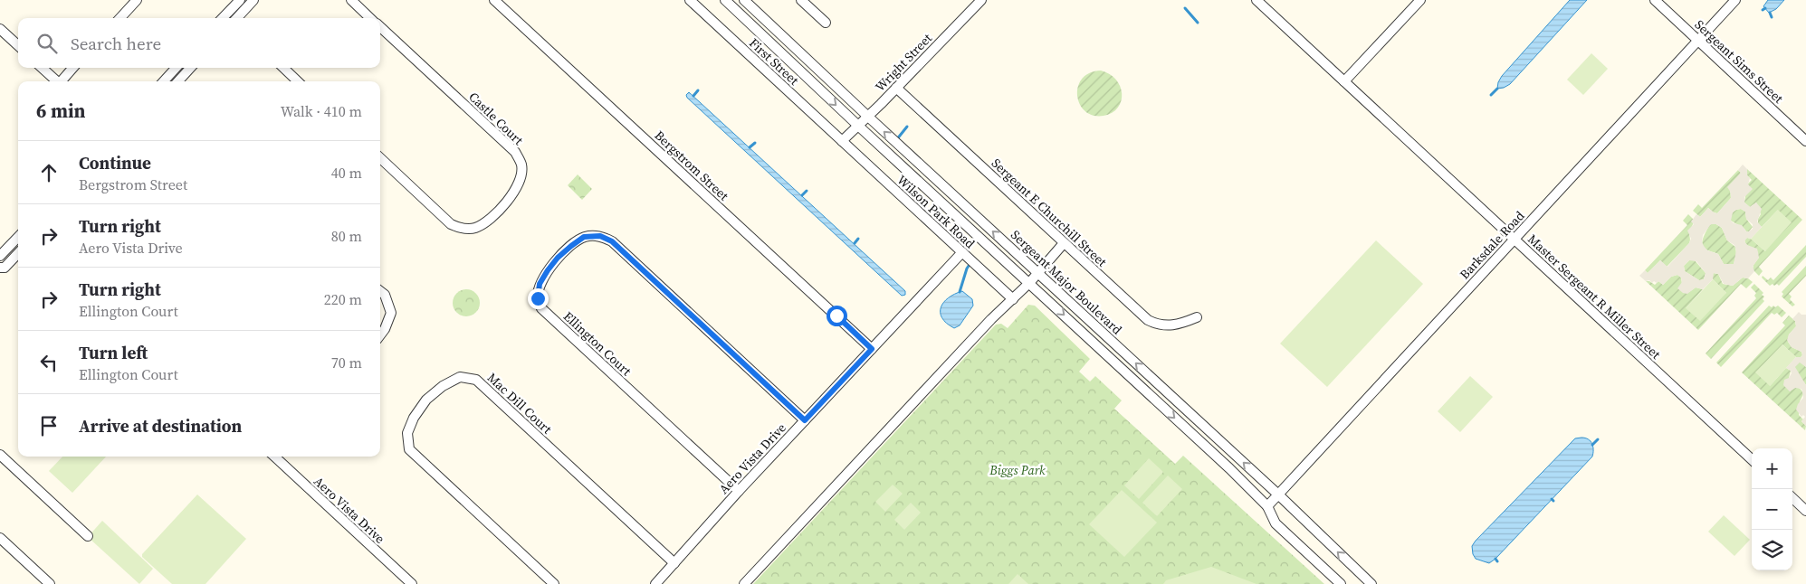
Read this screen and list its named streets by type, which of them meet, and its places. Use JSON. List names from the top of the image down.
{
  "streets": {
    "street": [
      "First Street",
      "Sergeant Sims Street",
      "Wright Street",
      "Castle Court",
      "Bergstrom Street",
      "Wilson Park Road",
      "Sergeant E Churchill Street",
      "Barksdale Road",
      "Sergeant Major Boulevard",
      "Master Sergeant R Miller Street",
      "Ellington Court",
      "Mac Dill Court",
      "Aero Vista Drive"
    ]
  },
  "crossings": [
    ["First Street", "Wright Street"],
    ["First Street", "Wilson Park Road"],
    ["Sergeant Sims Street", "Barksdale Road"],
    ["Wright Street", "Wilson Park Road"],
    ["Wright Street", "Sergeant E Churchill Street"],
    ["Wright Street", "Sergeant Major Boulevard"],
    ["Bergstrom Street", "Aero Vista Drive"],
    ["Wilson Park Road", "Aero Vista Drive"],
    ["Barksdale Road", "Sergeant Major Boulevard"],
    ["Barksdale Road", "Master Sergeant R Miller Street"],
    ["Ellington Court", "Aero Vista Drive"],
    ["Mac Dill Court", "Aero Vista Drive"]
  ],
  "parks": ["Biggs Park"],
  "page": {
    "search": "Search here",
    "heading": ["6 min", "Walk · 410 m"],
    "list": [
      ["Continue", "Bergstrom Street", "40 m"],
      ["Turn right", "Aero Vista Drive", "80 m"],
      ["Turn right", "Ellington Court", "220 m"],
      ["Turn left", "Ellington Court", "70 m"],
      "Arrive at destination"
    ],
    "map_buttons": ["+", "−"]
  }
}
